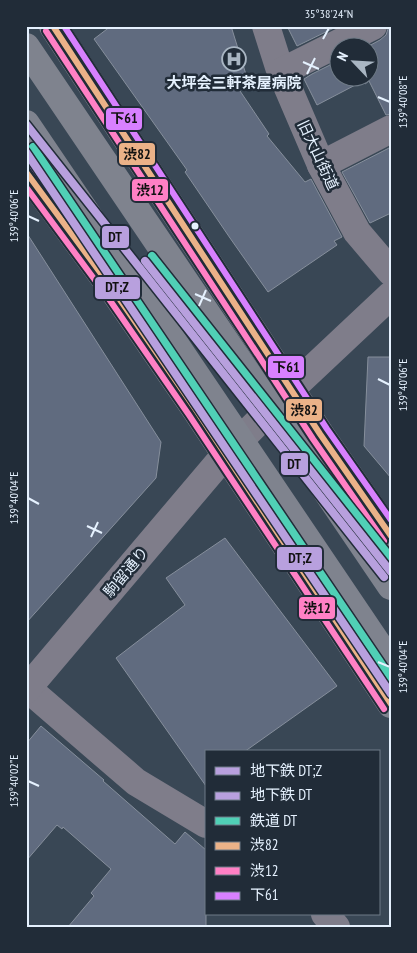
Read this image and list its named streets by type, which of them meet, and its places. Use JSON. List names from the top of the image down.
{
  "streets": {
    "street": ["旧大山街道", "駒留通り"]
  },
  "places": {
    "hospital": ["大坪会三軒茶屋病院"]
  },
  "lines": [
    "transit line 渋82",
    "transit line 下61",
    "transit line 渋12",
    "metro line DT",
    "rail line DT",
    "metro line DT;Z"
  ],
  "legend": [
    "地下鉄 DT;Z",
    "地下鉄 DT",
    "鉄道 DT",
    "渋82",
    "渋12",
    "下61"
  ],
  "north": "top left",
  "coordinates": [
    "35°38'24\"N",
    "139°40'08\"E",
    "139°40'06\"E",
    "139°40'04\"E",
    "139°40'02\"E"
  ]
}
